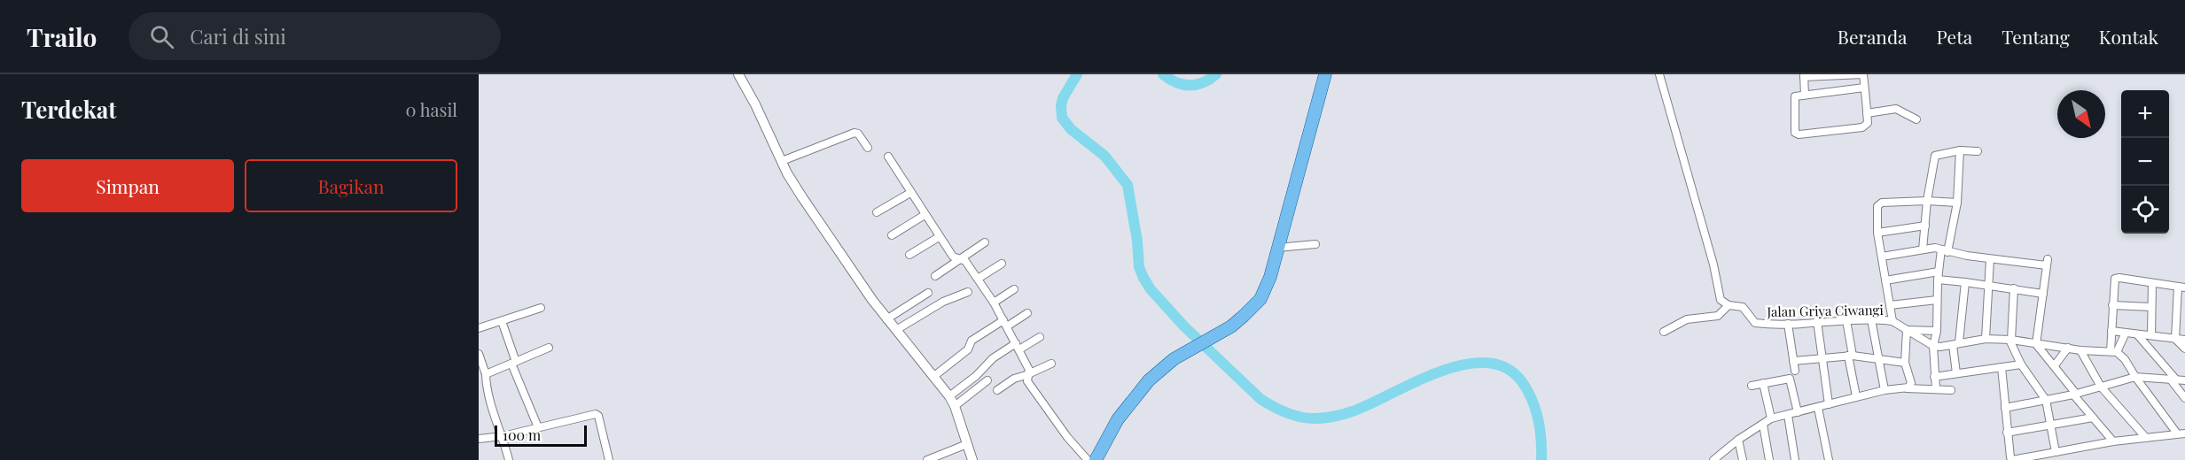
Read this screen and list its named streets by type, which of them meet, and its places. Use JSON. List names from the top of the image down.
{
  "streets": {
    "street": ["Jalan Griya Ciwangi"]
  },
  "scale_bar": "100 m",
  "north": "bottom right",
  "page": {
    "header": "Trailo",
    "search": "Cari di sini",
    "nav": [
      "Beranda",
      "Peta",
      "Tentang",
      "Kontak"
    ],
    "heading": ["Terdekat", "0 hasil"],
    "map_buttons": ["+", "−"],
    "buttons": ["Simpan", "Bagikan"],
    "scale": "100 m"
  }
}
